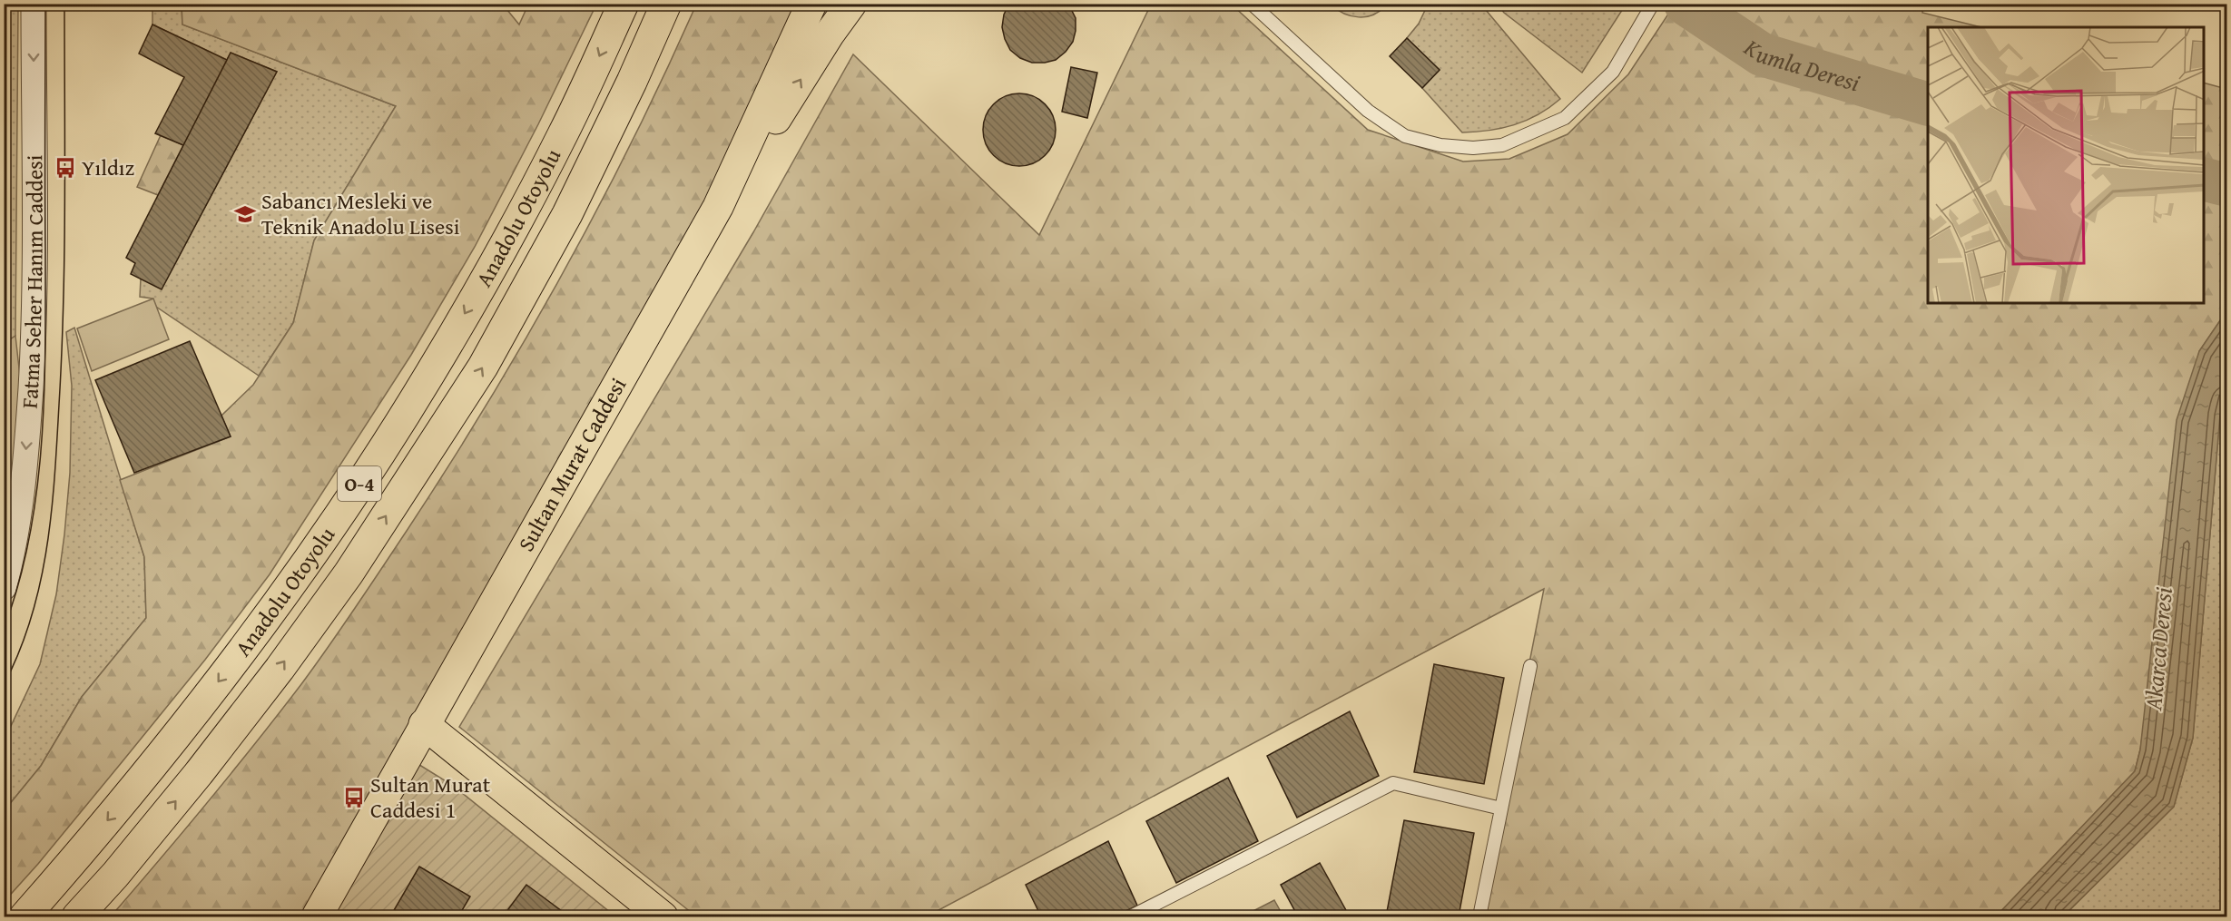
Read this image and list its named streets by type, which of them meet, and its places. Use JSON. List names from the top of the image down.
{
  "streets": {
    "main road": ["Anadolu Otoyolu", "Sultan Murat Caddesi", "O-4"],
    "street": ["Fatma Seher Hanım Caddesi"]
  },
  "one_way": ["Fatma Seher Hanım Caddesi"],
  "water": ["Kumla Deresi", "Akarca Deresi"],
  "places": {
    "bus stop": ["Yıldız", "Sultan Murat Caddesi 1"],
    "school or university": ["Sabancı Mesleki ve Teknik Anadolu Lisesi"]
  }
}
